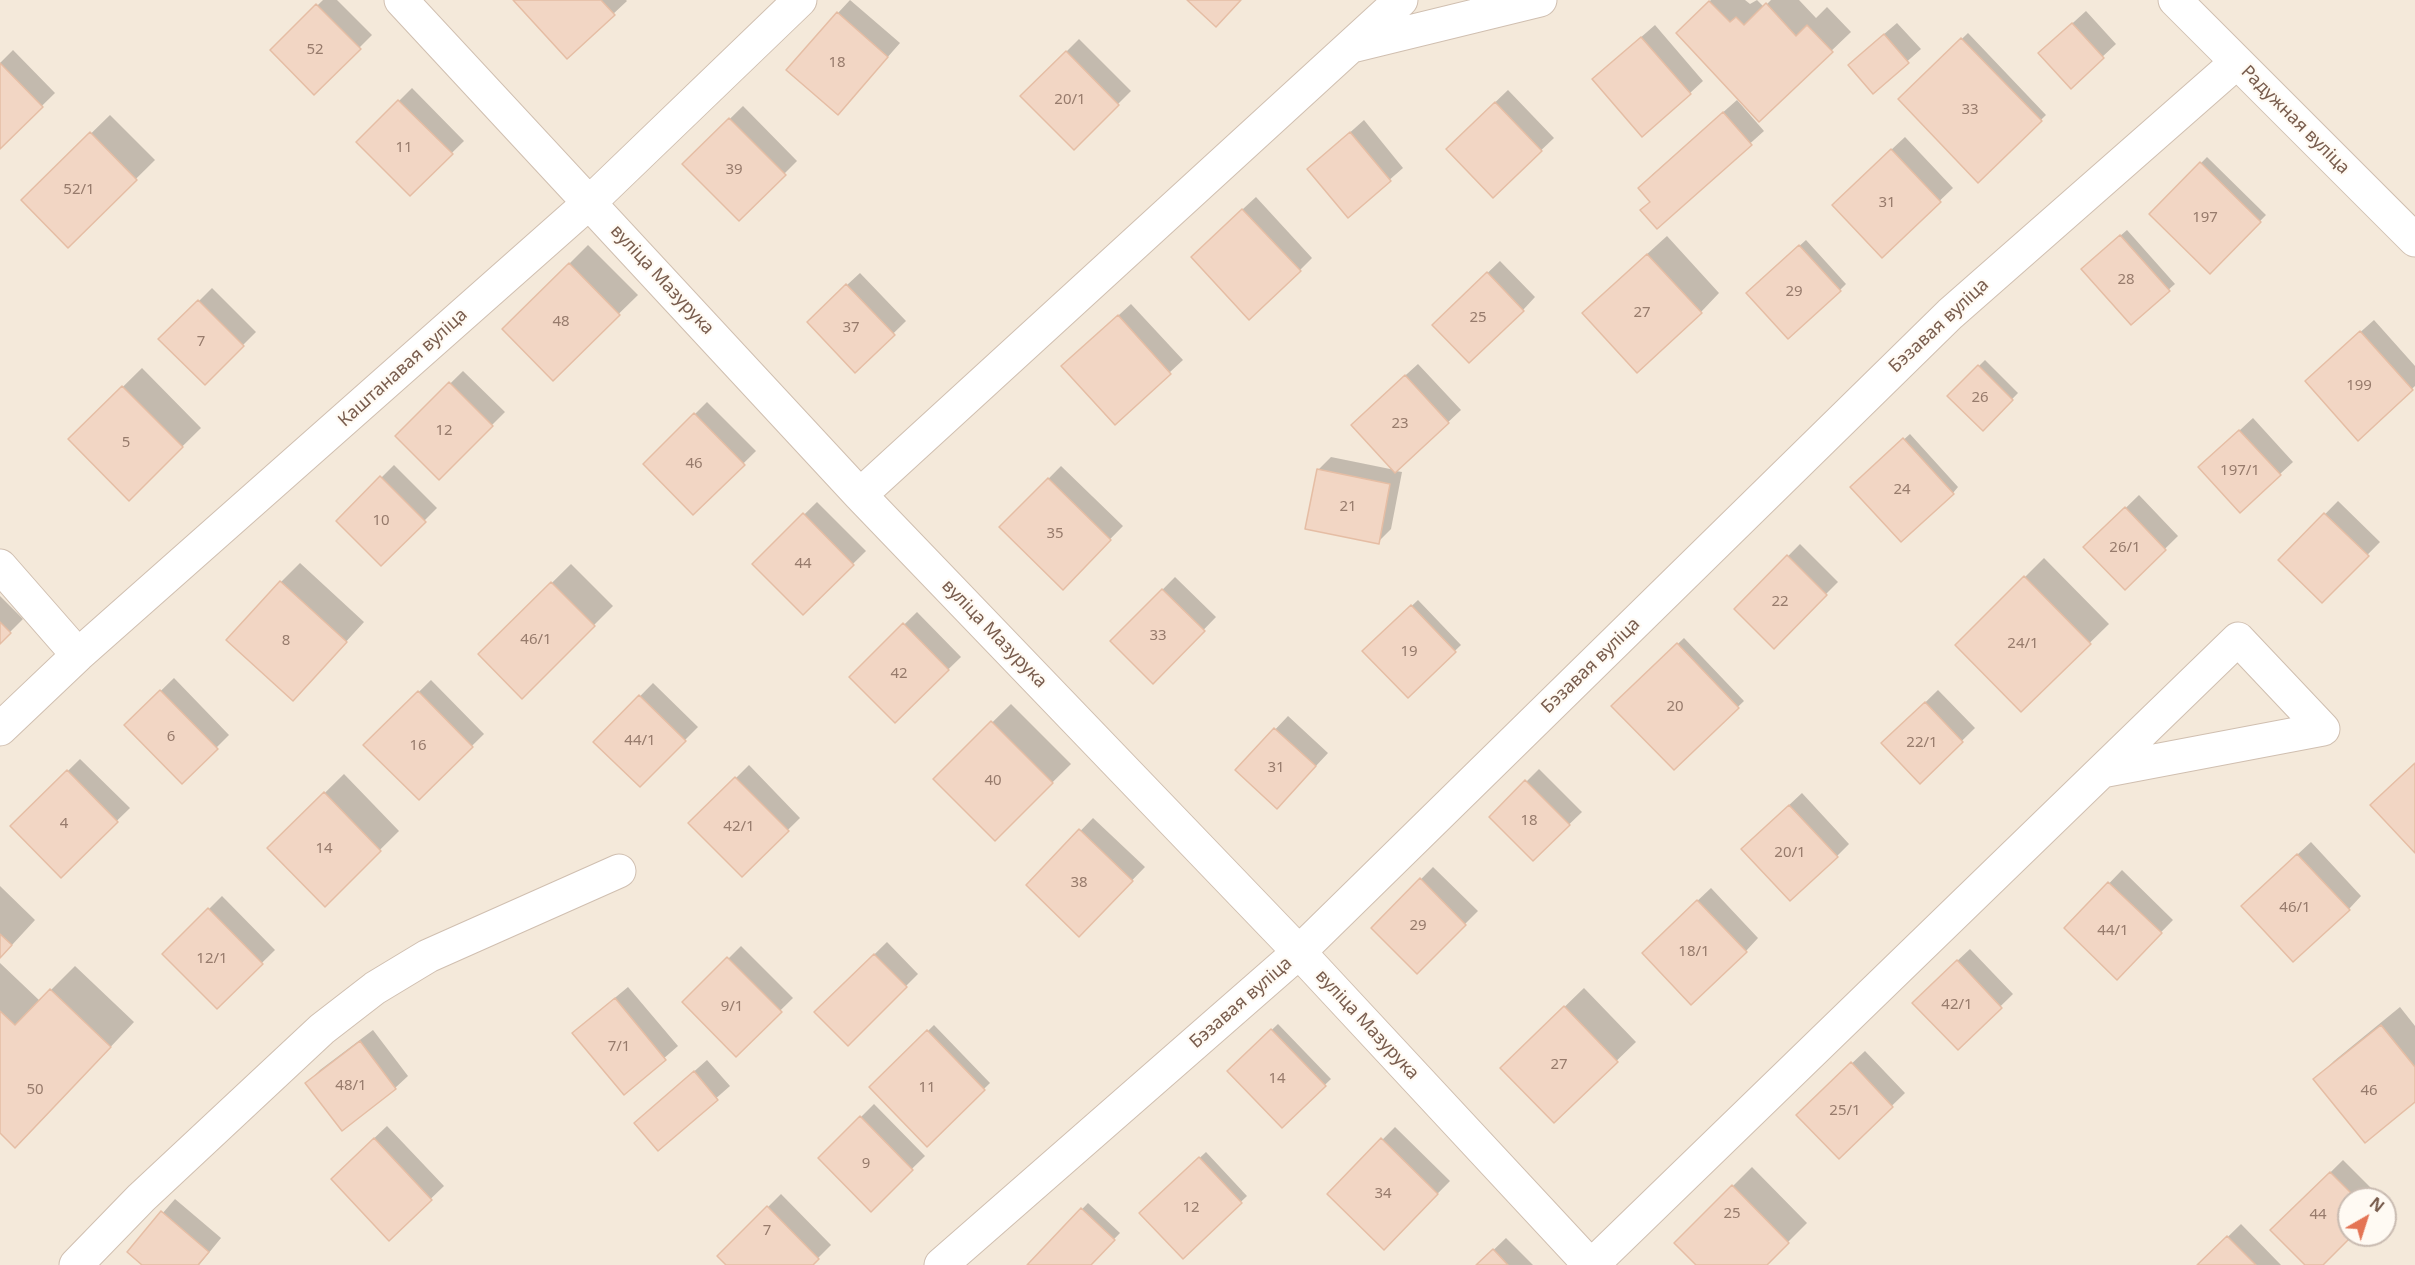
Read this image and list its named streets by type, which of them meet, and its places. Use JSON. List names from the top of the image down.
{
  "streets": {
    "street": [
      "Радужная вуліца",
      "вуліца Мазурука",
      "Бэзавая вуліца",
      "Каштанавая вуліца"
    ]
  },
  "crossings": [
    ["Радужная вуліца", "Бэзавая вуліца"],
    ["вуліца Мазурука", "Бэзавая вуліца"],
    ["вуліца Мазурука", "Каштанавая вуліца"]
  ],
  "house_numbers": [
    "52",
    "18",
    "20/1",
    "33",
    "11",
    "39",
    "52/1",
    "31",
    "197",
    "28",
    "29",
    "27",
    "25",
    "48",
    "37",
    "7",
    "199",
    "26",
    "23",
    "12",
    "5",
    "46",
    "197/1",
    "24",
    "21",
    "10",
    "35",
    "26/1",
    "44",
    "22",
    "33",
    "46/1",
    "8",
    "24/1",
    "19",
    "42",
    "20",
    "6",
    "44/1",
    "22/1",
    "16",
    "31",
    "40",
    "18",
    "4",
    "42/1",
    "14",
    "20/1",
    "38",
    "46/1",
    "29",
    "44/1",
    "18/1",
    "12/1",
    "42/1",
    "9/1",
    "7/1",
    "27",
    "14",
    "48/1",
    "11",
    "50",
    "46",
    "25/1",
    "9",
    "34",
    "12",
    "25",
    "44",
    "7"
  ],
  "north": "top right"
}
